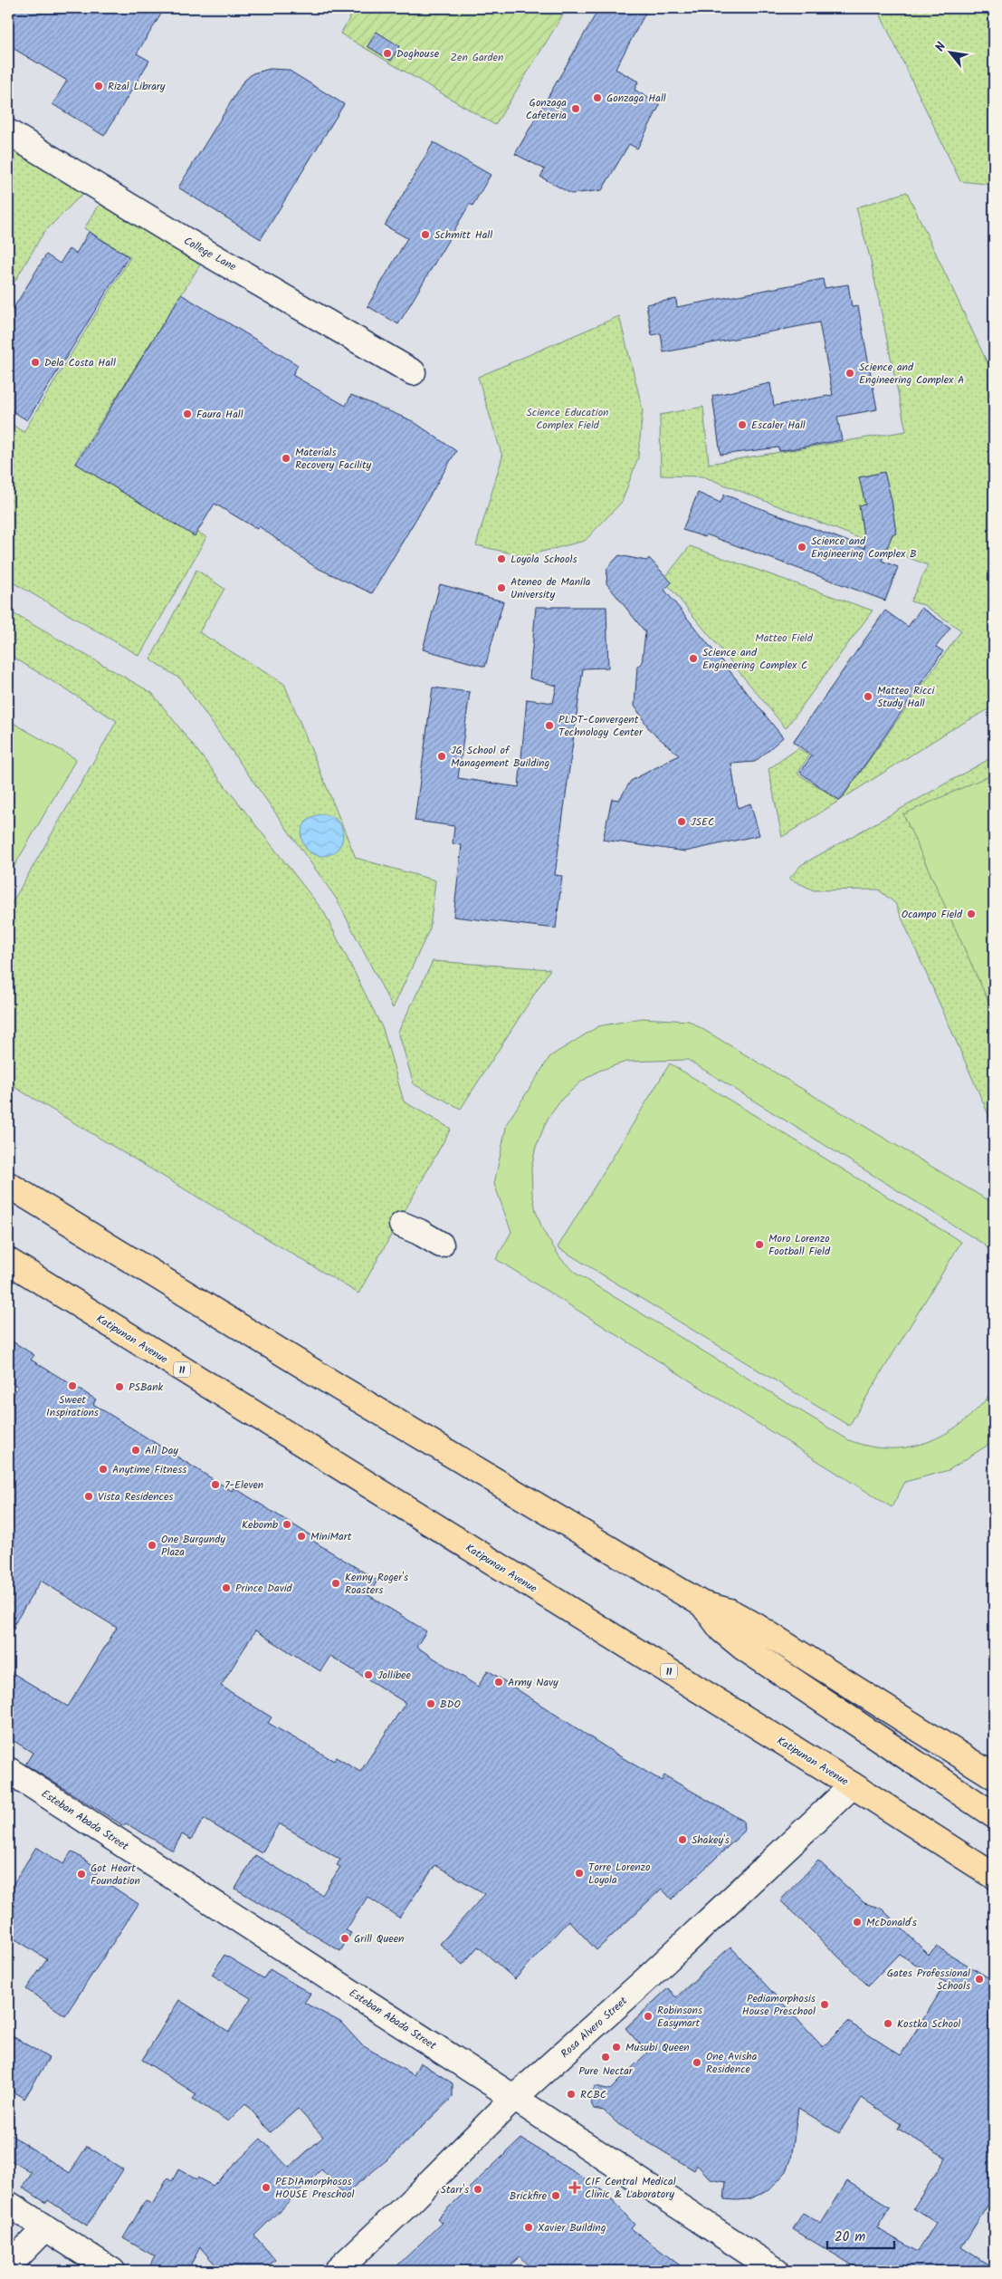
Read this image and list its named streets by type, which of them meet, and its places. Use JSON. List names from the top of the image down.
{
  "streets": {
    "main road": ["Katipunan Avenue", "11"],
    "street": ["College Lane", "Esteban Abada Street", "Rosa Alvero Street"]
  },
  "crossings": [
    ["Katipunan Avenue", "Rosa Alvero Street"],
    ["Esteban Abada Street", "Rosa Alvero Street"]
  ],
  "parks": ["Zen Garden", "Science Education Complex Field", "Matteo Field"],
  "places": {
    "other": [
      "Doghouse",
      "Rizal Library",
      "Gonzaga Hall",
      "Gonzaga Cafeteria",
      "Schmitt Hall",
      "Dela Costa Hall",
      "Science and Engineering Complex A",
      "Faura Hall",
      "Escaler Hall",
      "Materials Recovery Facility",
      "Science and Engineering Complex B",
      "Loyola Schools",
      "Ateneo de Manila University",
      "Science and Engineering Complex C",
      "Matteo Ricci Study Hall",
      "PLDT-Convergent Technology Center",
      "JG School of Management Building",
      "JSEC",
      "Ocampo Field",
      "Moro Lorenzo Football Field",
      "Sweet Inspirations",
      "PSBank",
      "All Day",
      "Anytime Fitness",
      "7-Eleven",
      "Vista Residences",
      "Kebomb",
      "MiniMart",
      "One Burgundy Plaza",
      "Kenny Roger's Roasters",
      "Prince David",
      "Jollibee",
      "Army Navy",
      "BDO",
      "Shakey's",
      "Torre Lorenzo Loyola",
      "Got Heart Foundation",
      "McDonald's",
      "Grill Queen",
      "Gates Professional Schools",
      "Pediamorphosis House Preschool",
      "Robinsons Easymart",
      "Kostka School",
      "Musubi Queen",
      "Pure Nectar",
      "One Avisha Residence",
      "RCBC",
      "PEDIAmorphosos HOUSE Preschool",
      "Starr's",
      "Brickfire",
      "Xavier Building"
    ],
    "health": ["CIF Central Medical Clinic & Laboratory"]
  },
  "scale_bar": "20 m",
  "north": "top left"
}
